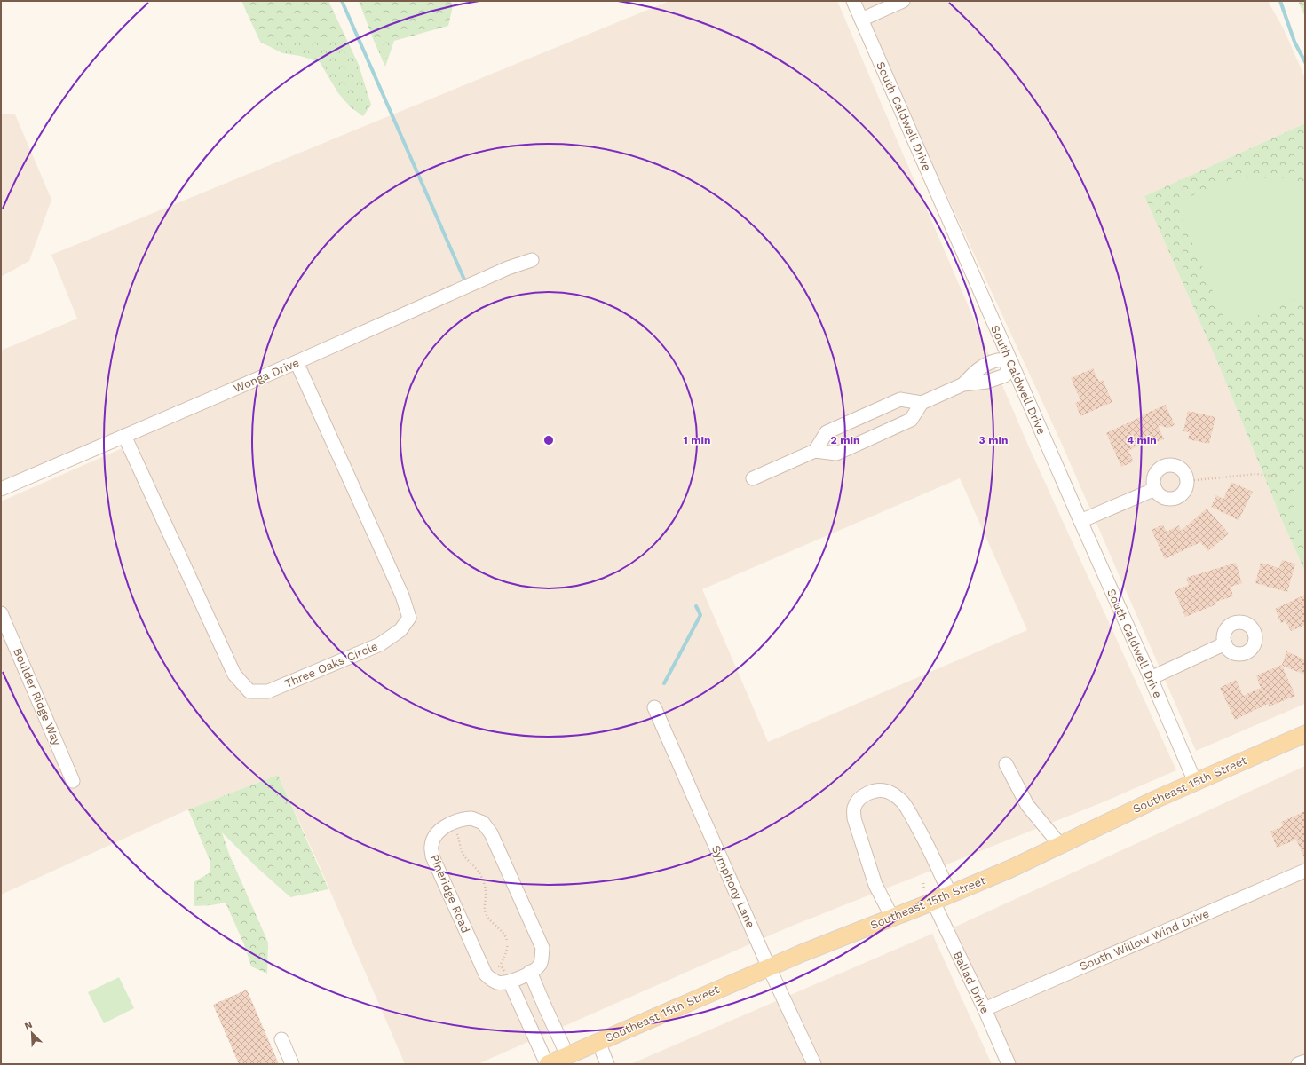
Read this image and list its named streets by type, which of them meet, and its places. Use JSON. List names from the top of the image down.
{
  "streets": {
    "main road": ["Southeast 15th Street"],
    "street": [
      "South Caldwell Drive",
      "Wonga Drive",
      "Three Oaks Circle",
      "Boulder Ridge Way",
      "Symphony Lane",
      "Pineridge Road",
      "South Willow Wind Drive",
      "Ballad Drive"
    ]
  },
  "crossings": [
    ["South Caldwell Drive", "Southeast 15th Street"],
    ["Wonga Drive", "Three Oaks Circle"],
    ["Southeast 15th Street", "Symphony Lane"],
    ["Southeast 15th Street", "Ballad Drive"],
    ["South Willow Wind Drive", "Ballad Drive"]
  ],
  "north": "top left",
  "rings": [
    "1 min",
    "2 min",
    "3 min",
    "4 min"
  ]
}
